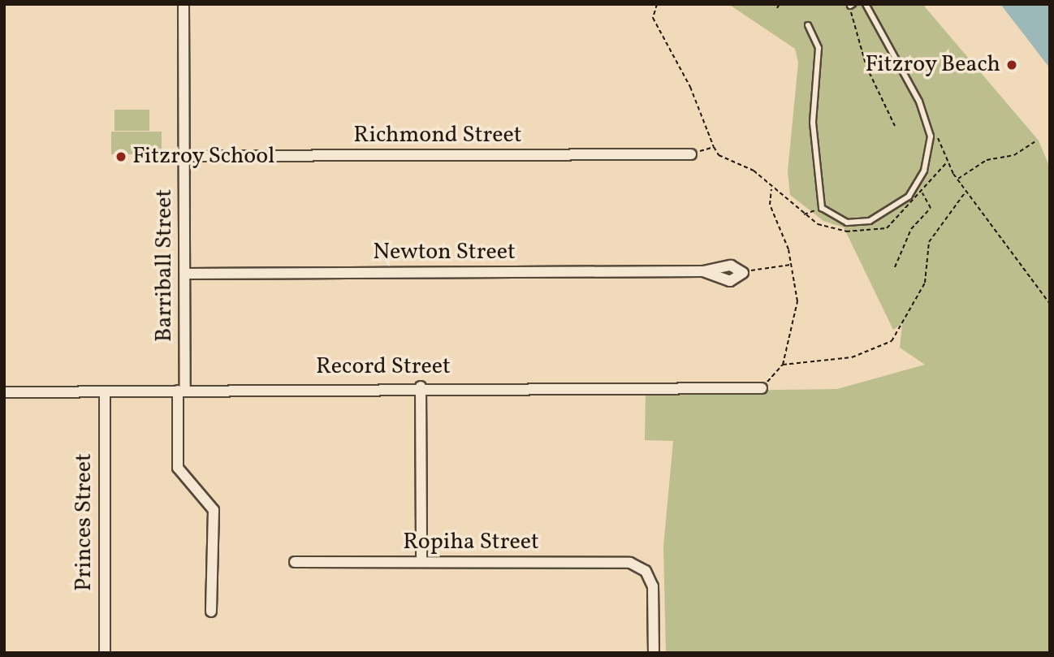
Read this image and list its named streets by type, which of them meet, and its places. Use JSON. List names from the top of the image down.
{
  "streets": {
    "street": [
      "Richmond Street",
      "Newton Street",
      "Barriball Street",
      "Record Street",
      "Princes Street",
      "Ropiha Street"
    ]
  },
  "crossings": [
    ["Richmond Street", "Barriball Street"],
    ["Newton Street", "Barriball Street"],
    ["Barriball Street", "Record Street"],
    ["Record Street", "Princes Street"]
  ],
  "places": ["Fitzroy Beach", "Fitzroy School"]
}
